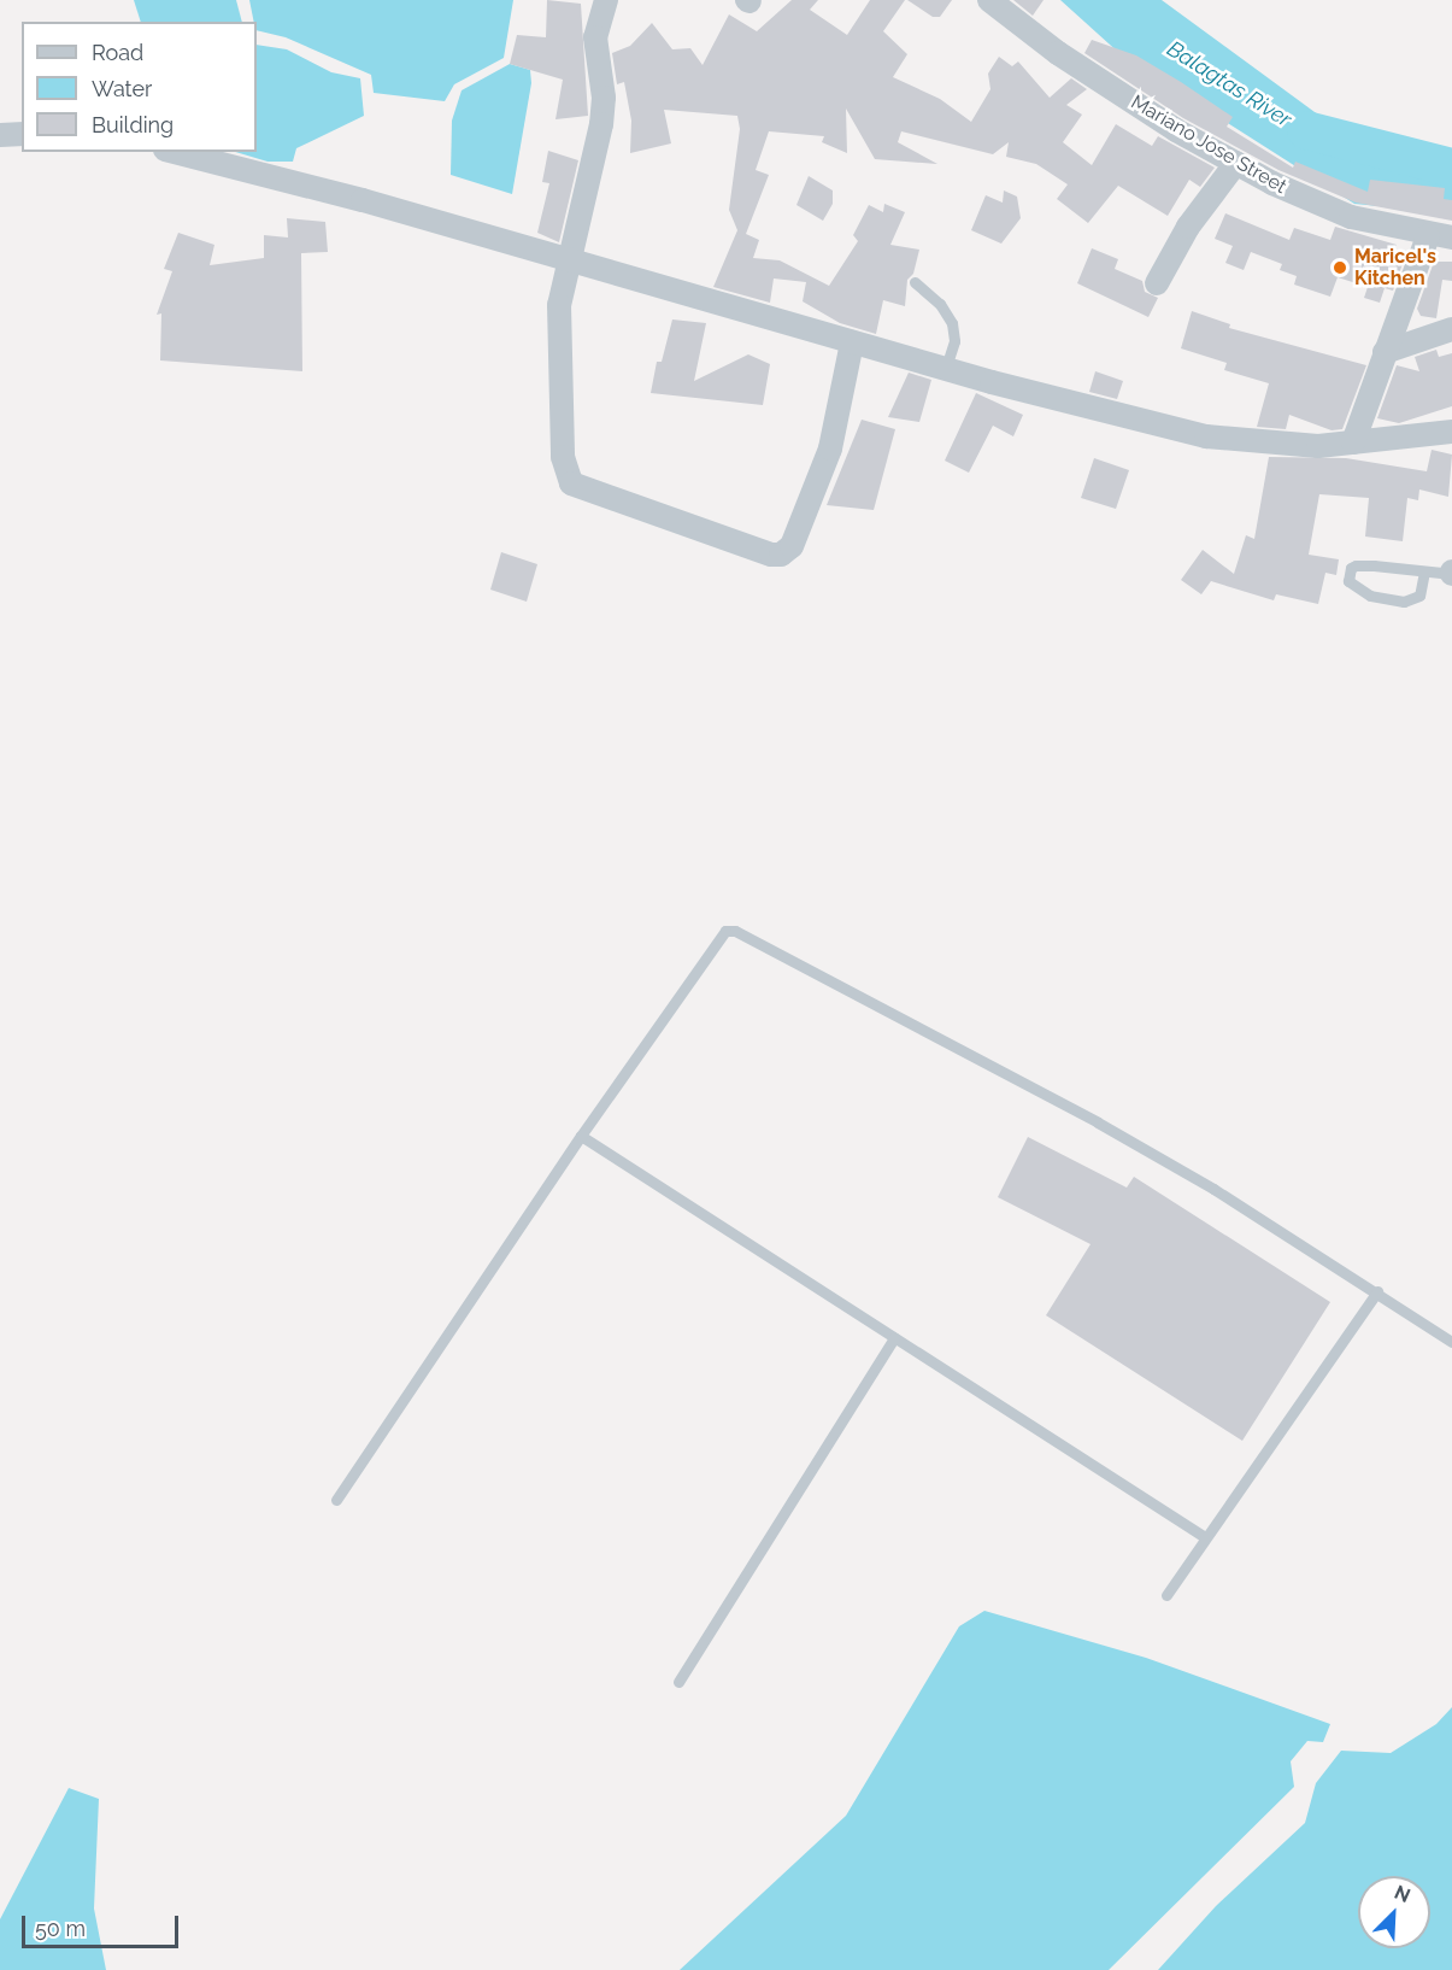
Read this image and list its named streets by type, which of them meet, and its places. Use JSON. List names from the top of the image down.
{
  "streets": {
    "street": ["Mariano Jose Street"]
  },
  "water": ["Balagtas River"],
  "places": ["Maricel's Kitchen"],
  "legend": ["Road", "Water", "Building"],
  "scale_bar": "50 m",
  "north": "top right"
}
